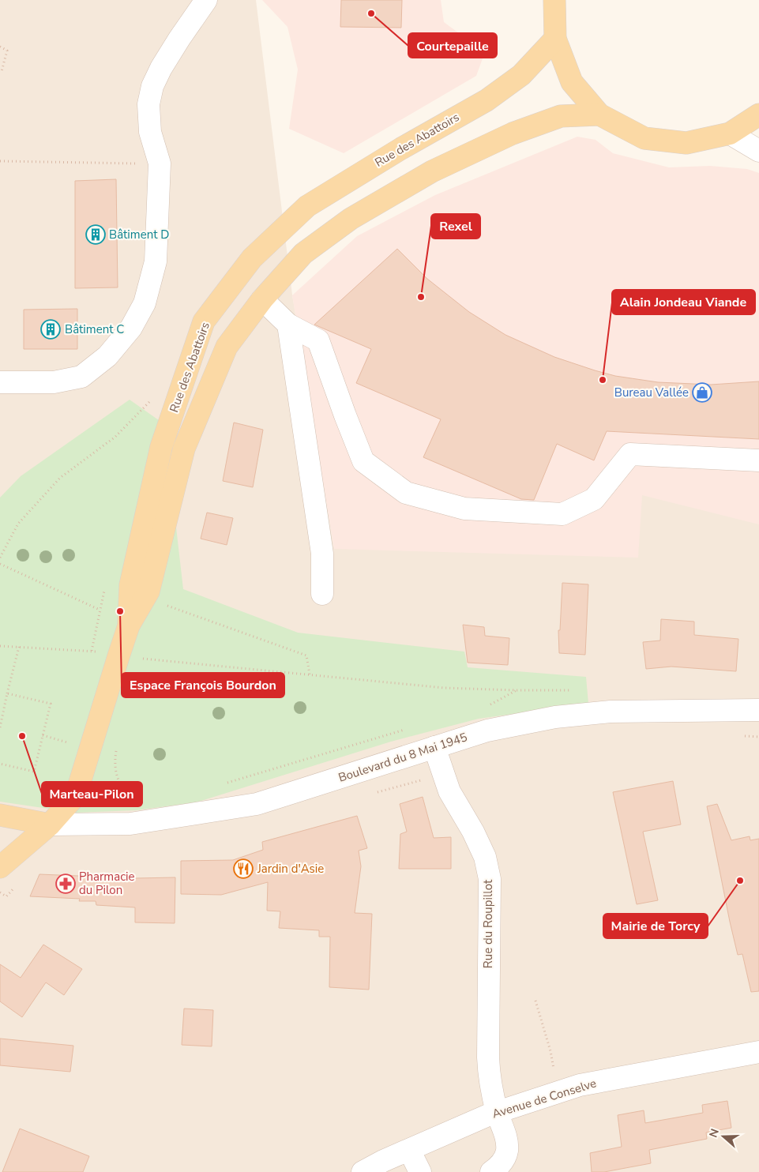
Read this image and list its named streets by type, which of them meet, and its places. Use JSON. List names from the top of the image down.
{
  "streets": {
    "main road": ["Rue des Abattoirs"],
    "street": ["Boulevard du 8 Mai 1945", "Rue du Roupillot", "Avenue de Conselve"]
  },
  "crossings": [
    ["Boulevard du 8 Mai 1945", "Rue du Roupillot"],
    ["Rue du Roupillot", "Avenue de Conselve"]
  ],
  "places": {
    "other": [
      "Courtepaille",
      "Rexel",
      "Alain Jondeau Viande",
      "Espace François Bourdon",
      "Marteau-Pilon",
      "Mairie de Torcy"
    ],
    "building": ["Bâtiment D", "Bâtiment C"],
    "shop": ["Bureau Vallée"],
    "restaurant": ["Jardin d'Asie"],
    "pharmacy": ["Pharmacie du Pilon"]
  },
  "north": "left"
}
